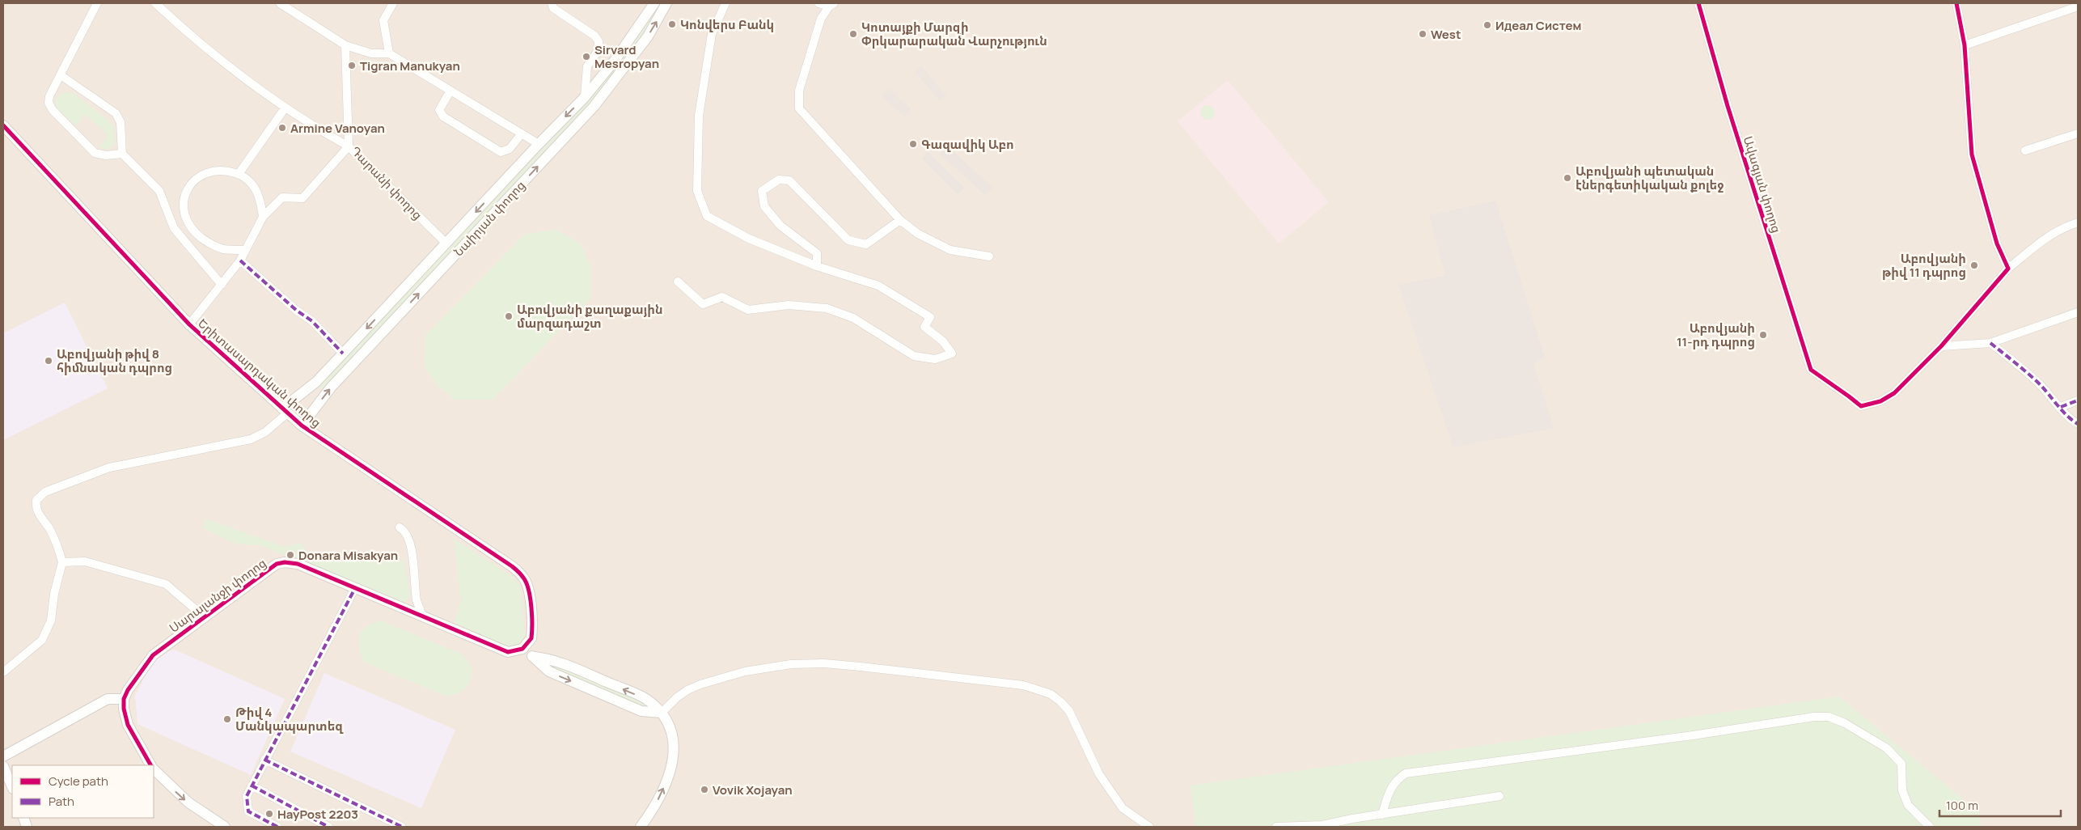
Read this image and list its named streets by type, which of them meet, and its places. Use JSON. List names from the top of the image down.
{
  "streets": {
    "street": [
      "Դարանի փողոց",
      "Ավագյան փողոց",
      "Նաիրյան փողոց",
      "Երիտասարդական փողոց",
      "Սարալանջի փողոց"
    ]
  },
  "crossings": [
    ["Դարանի փողոց", "Նաիրյան փողոց"],
    ["Նաիրյան փողոց", "Երիտասարդական փողոց"],
    ["Երիտասարդական փողոց", "Սարալանջի փողոց"]
  ],
  "places": [
    "Կոնվերս Բանկ",
    "Идеал Систем",
    "Կոտայքի Մարզի Փրկարարական Վարչություն",
    "West",
    "Sirvard Mesropyan",
    "Tigran Manukyan",
    "Armine Vanoyan",
    "Գազավիկ Աբո",
    "Աբովյանի պետական էներգետիկական քոլեջ",
    "Աբովյանի թիվ 11 դպրոց",
    "Աբովյանի քաղաքային մարզադաշտ",
    "Աբովյանի 11-րդ դպրոց",
    "Աբովյանի թիվ 8 հիմնական դպրոց",
    "Donara Misakyan",
    "Թիվ 4 Մանկապարտեզ",
    "Vovik Xojayan",
    "HayPost 2203"
  ],
  "legend": ["Cycle path", "Path"],
  "scale_bar": "100 m"
}
